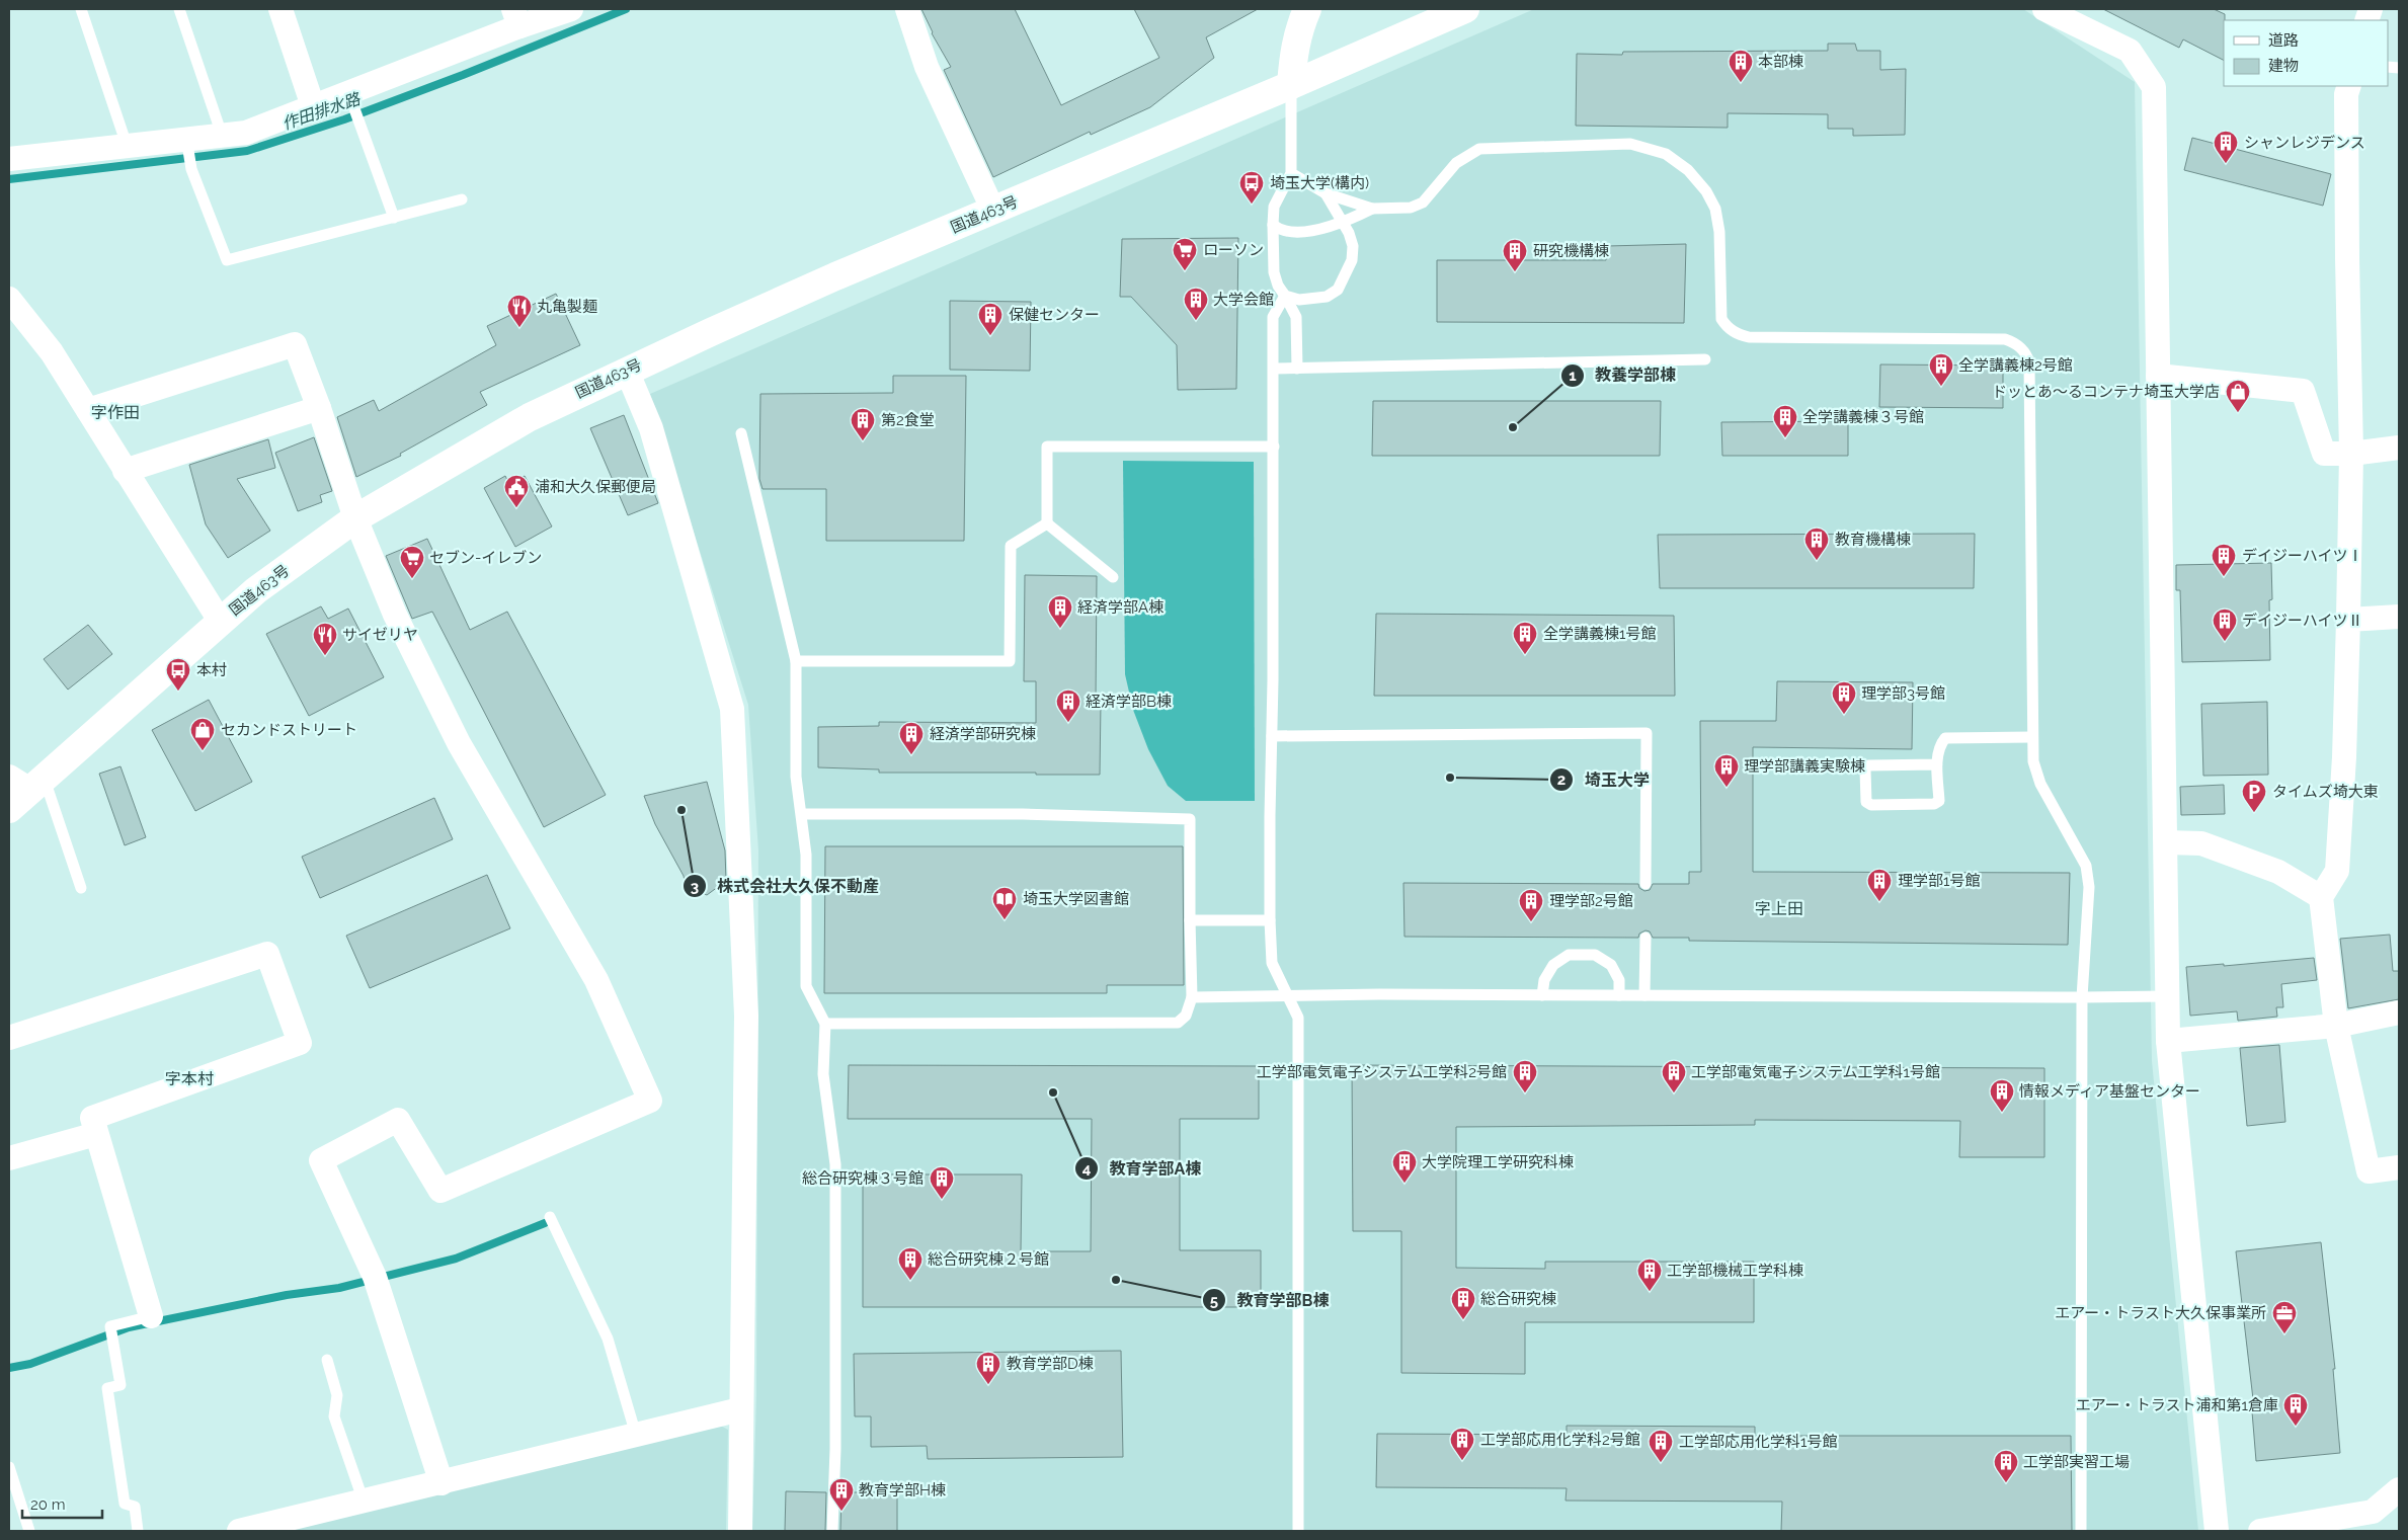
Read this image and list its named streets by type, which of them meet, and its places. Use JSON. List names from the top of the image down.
{
  "streets": {
    "main road": ["国道463号"]
  },
  "districts": ["字作田", "字上田", "字本村"],
  "water": ["作田排水路"],
  "places": {
    "building": [
      "本部棟",
      "シャンレジデンス",
      "研究機構棟",
      "大学会館",
      "保健センター",
      "全学講義棟2号館",
      "全学講義棟３号館",
      "第2食堂",
      "教育機構棟",
      "デイジーハイツⅠ",
      "経済学部A棟",
      "デイジーハイツⅡ",
      "全学講義棟1号館",
      "理学部3号館",
      "経済学部B棟",
      "経済学部研究棟",
      "理学部講義実験棟",
      "理学部1号館",
      "理学部2号館",
      "工学部電気電子システム工学科2号館",
      "工学部電気電子システム工学科1号館",
      "情報メディア基盤センター",
      "大学院理工学研究科棟",
      "総合研究棟３号館",
      "総合研究棟２号館",
      "工学部機械工学科棟",
      "総合研究棟",
      "教育学部D棟",
      "エアー・トラスト浦和第1倉庫",
      "工学部応用化学科2号館",
      "工学部応用化学科1号館",
      "工学部実習工場",
      "教育学部H棟"
    ],
    "bus stop": ["埼玉大学(構内)", "本村"],
    "supermarket": ["ローソン", "セブン-イレブン"],
    "restaurant": ["丸亀製麺", "サイゼリヤ"],
    "shop": ["ドッとあ～るコンテナ埼玉大学店", "セカンドストリート"],
    "other": [
      "教養学部棟",
      "埼玉大学",
      "株式会社大久保不動産",
      "教育学部A棟",
      "教育学部B棟"
    ],
    "public building": ["浦和大久保郵便局"],
    "parking": ["タイムズ埼大東"],
    "library": ["埼玉大学図書館"],
    "office": ["エアー・トラスト大久保事業所"]
  },
  "legend": ["道路", "建物"],
  "scale_bar": "20 m"
}
